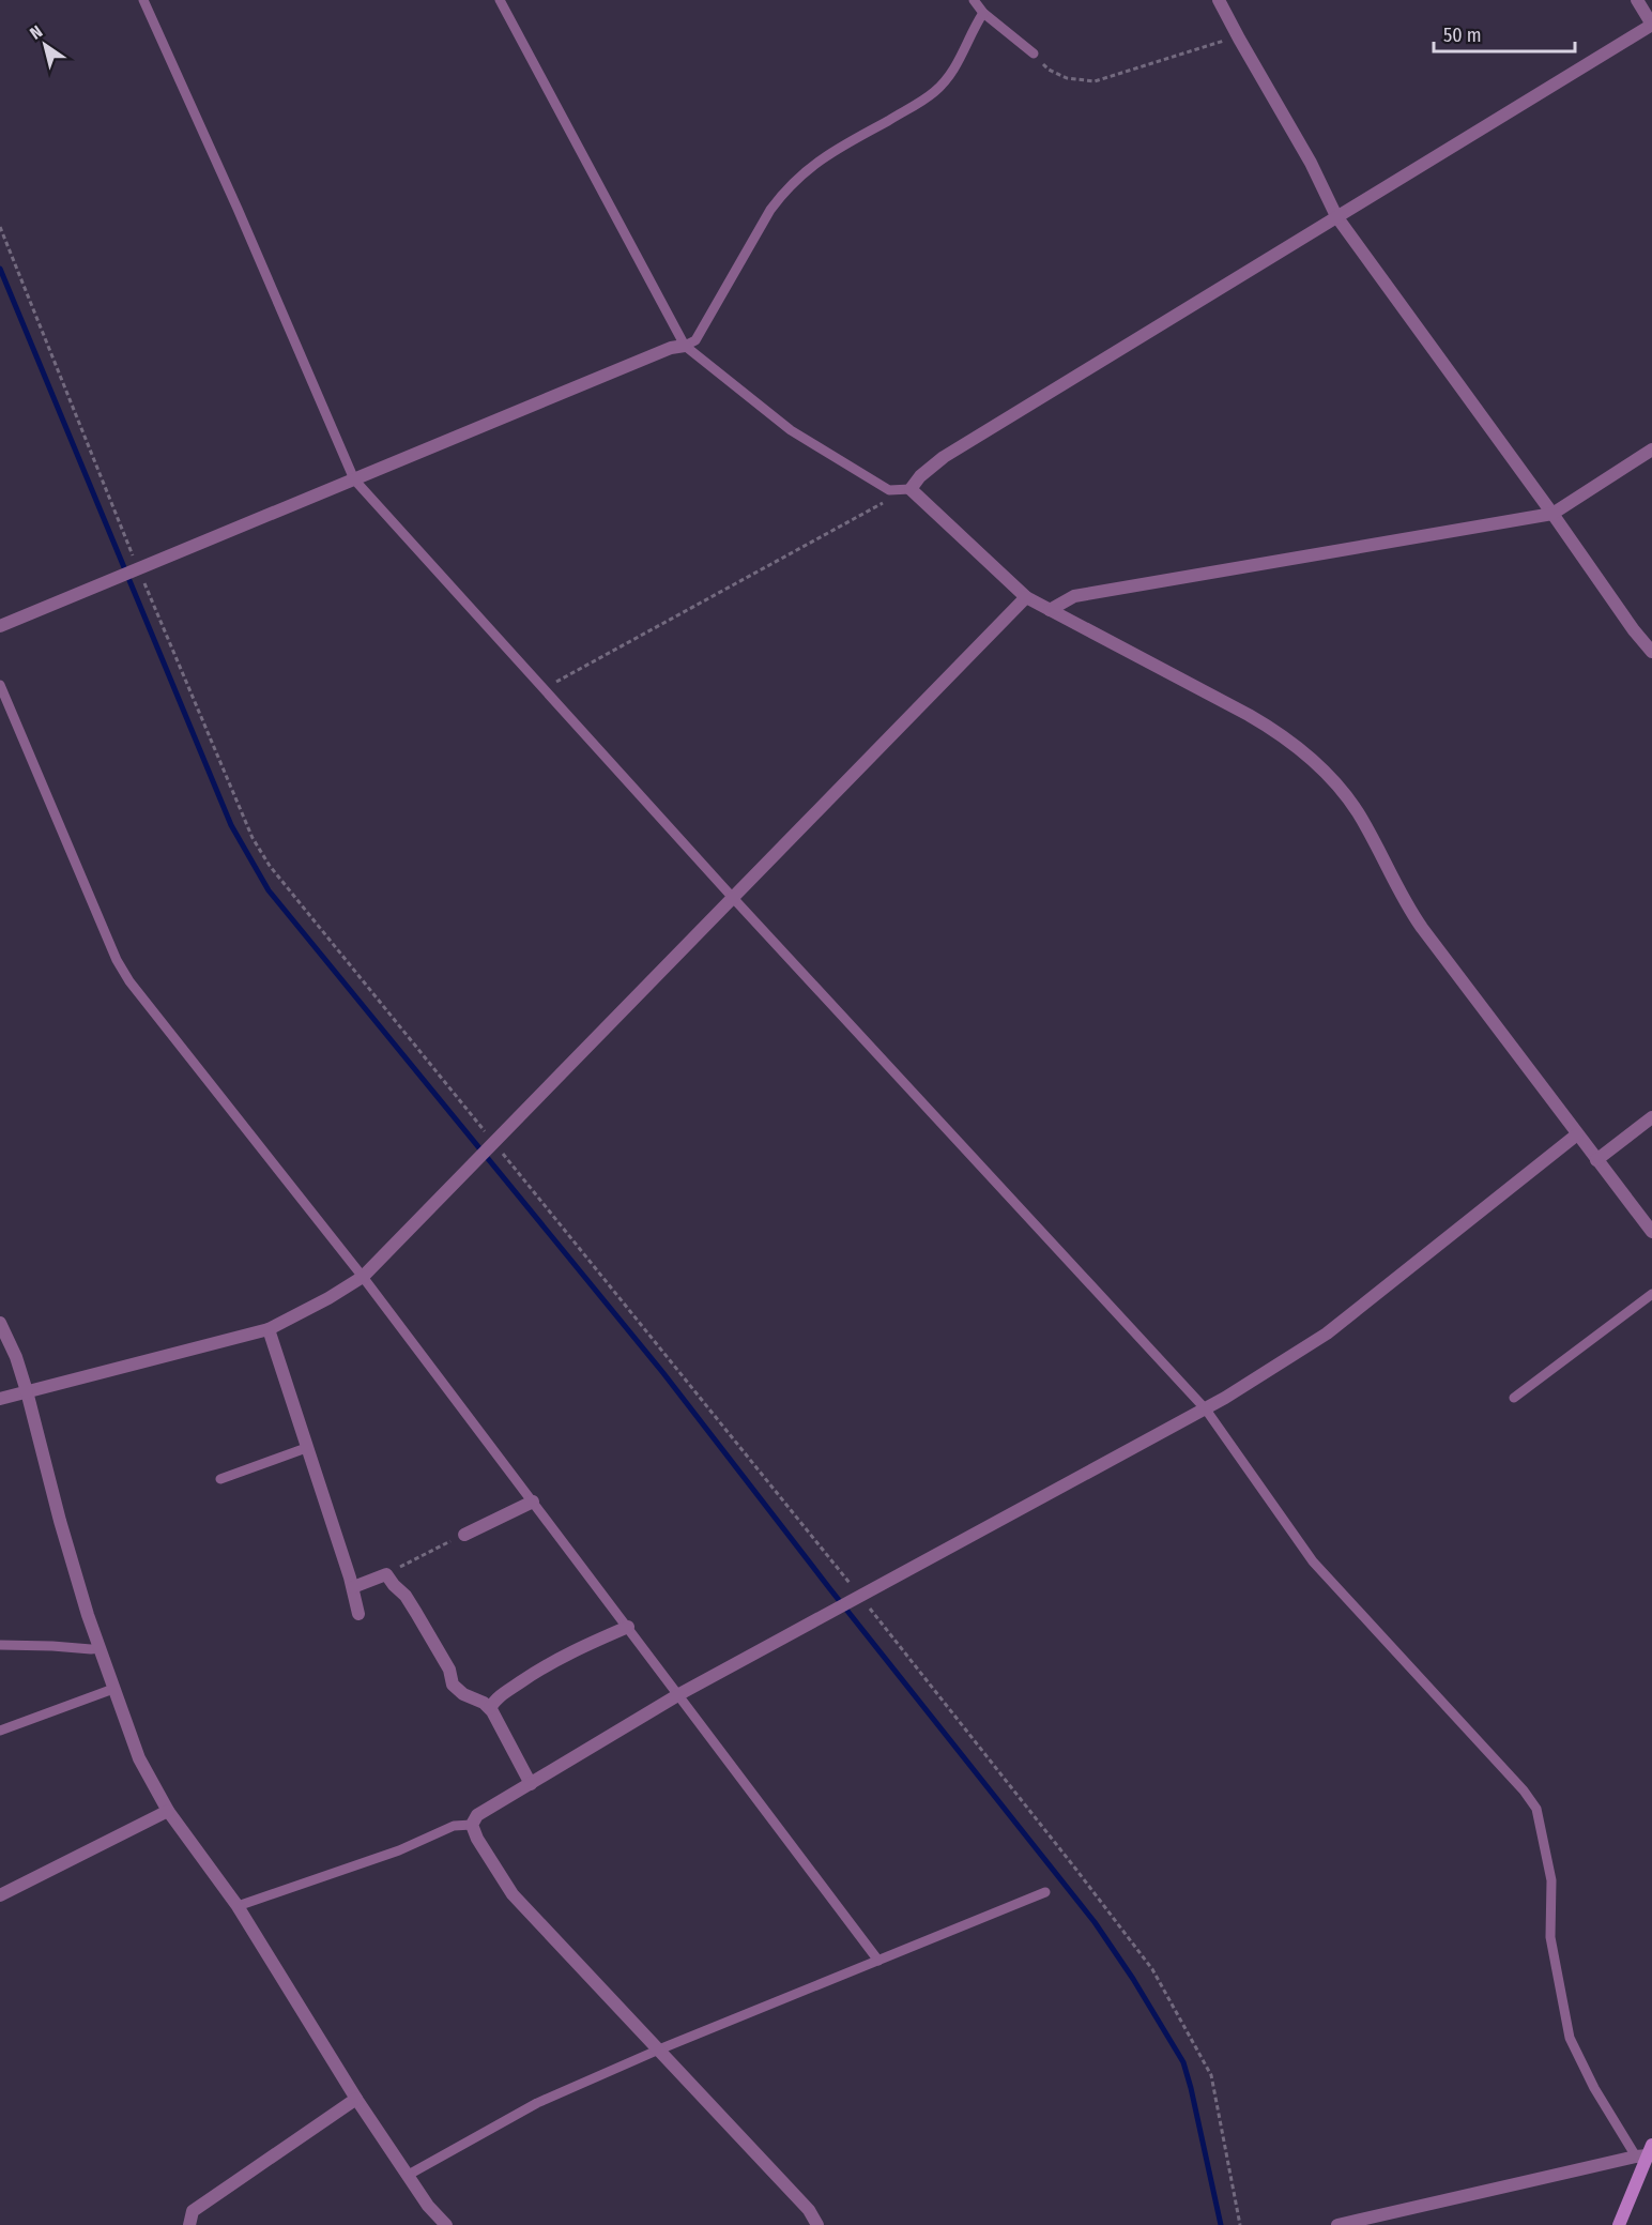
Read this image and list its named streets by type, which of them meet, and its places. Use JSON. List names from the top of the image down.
{
  "scale_bar": "50 m",
  "north": "top left"
}
